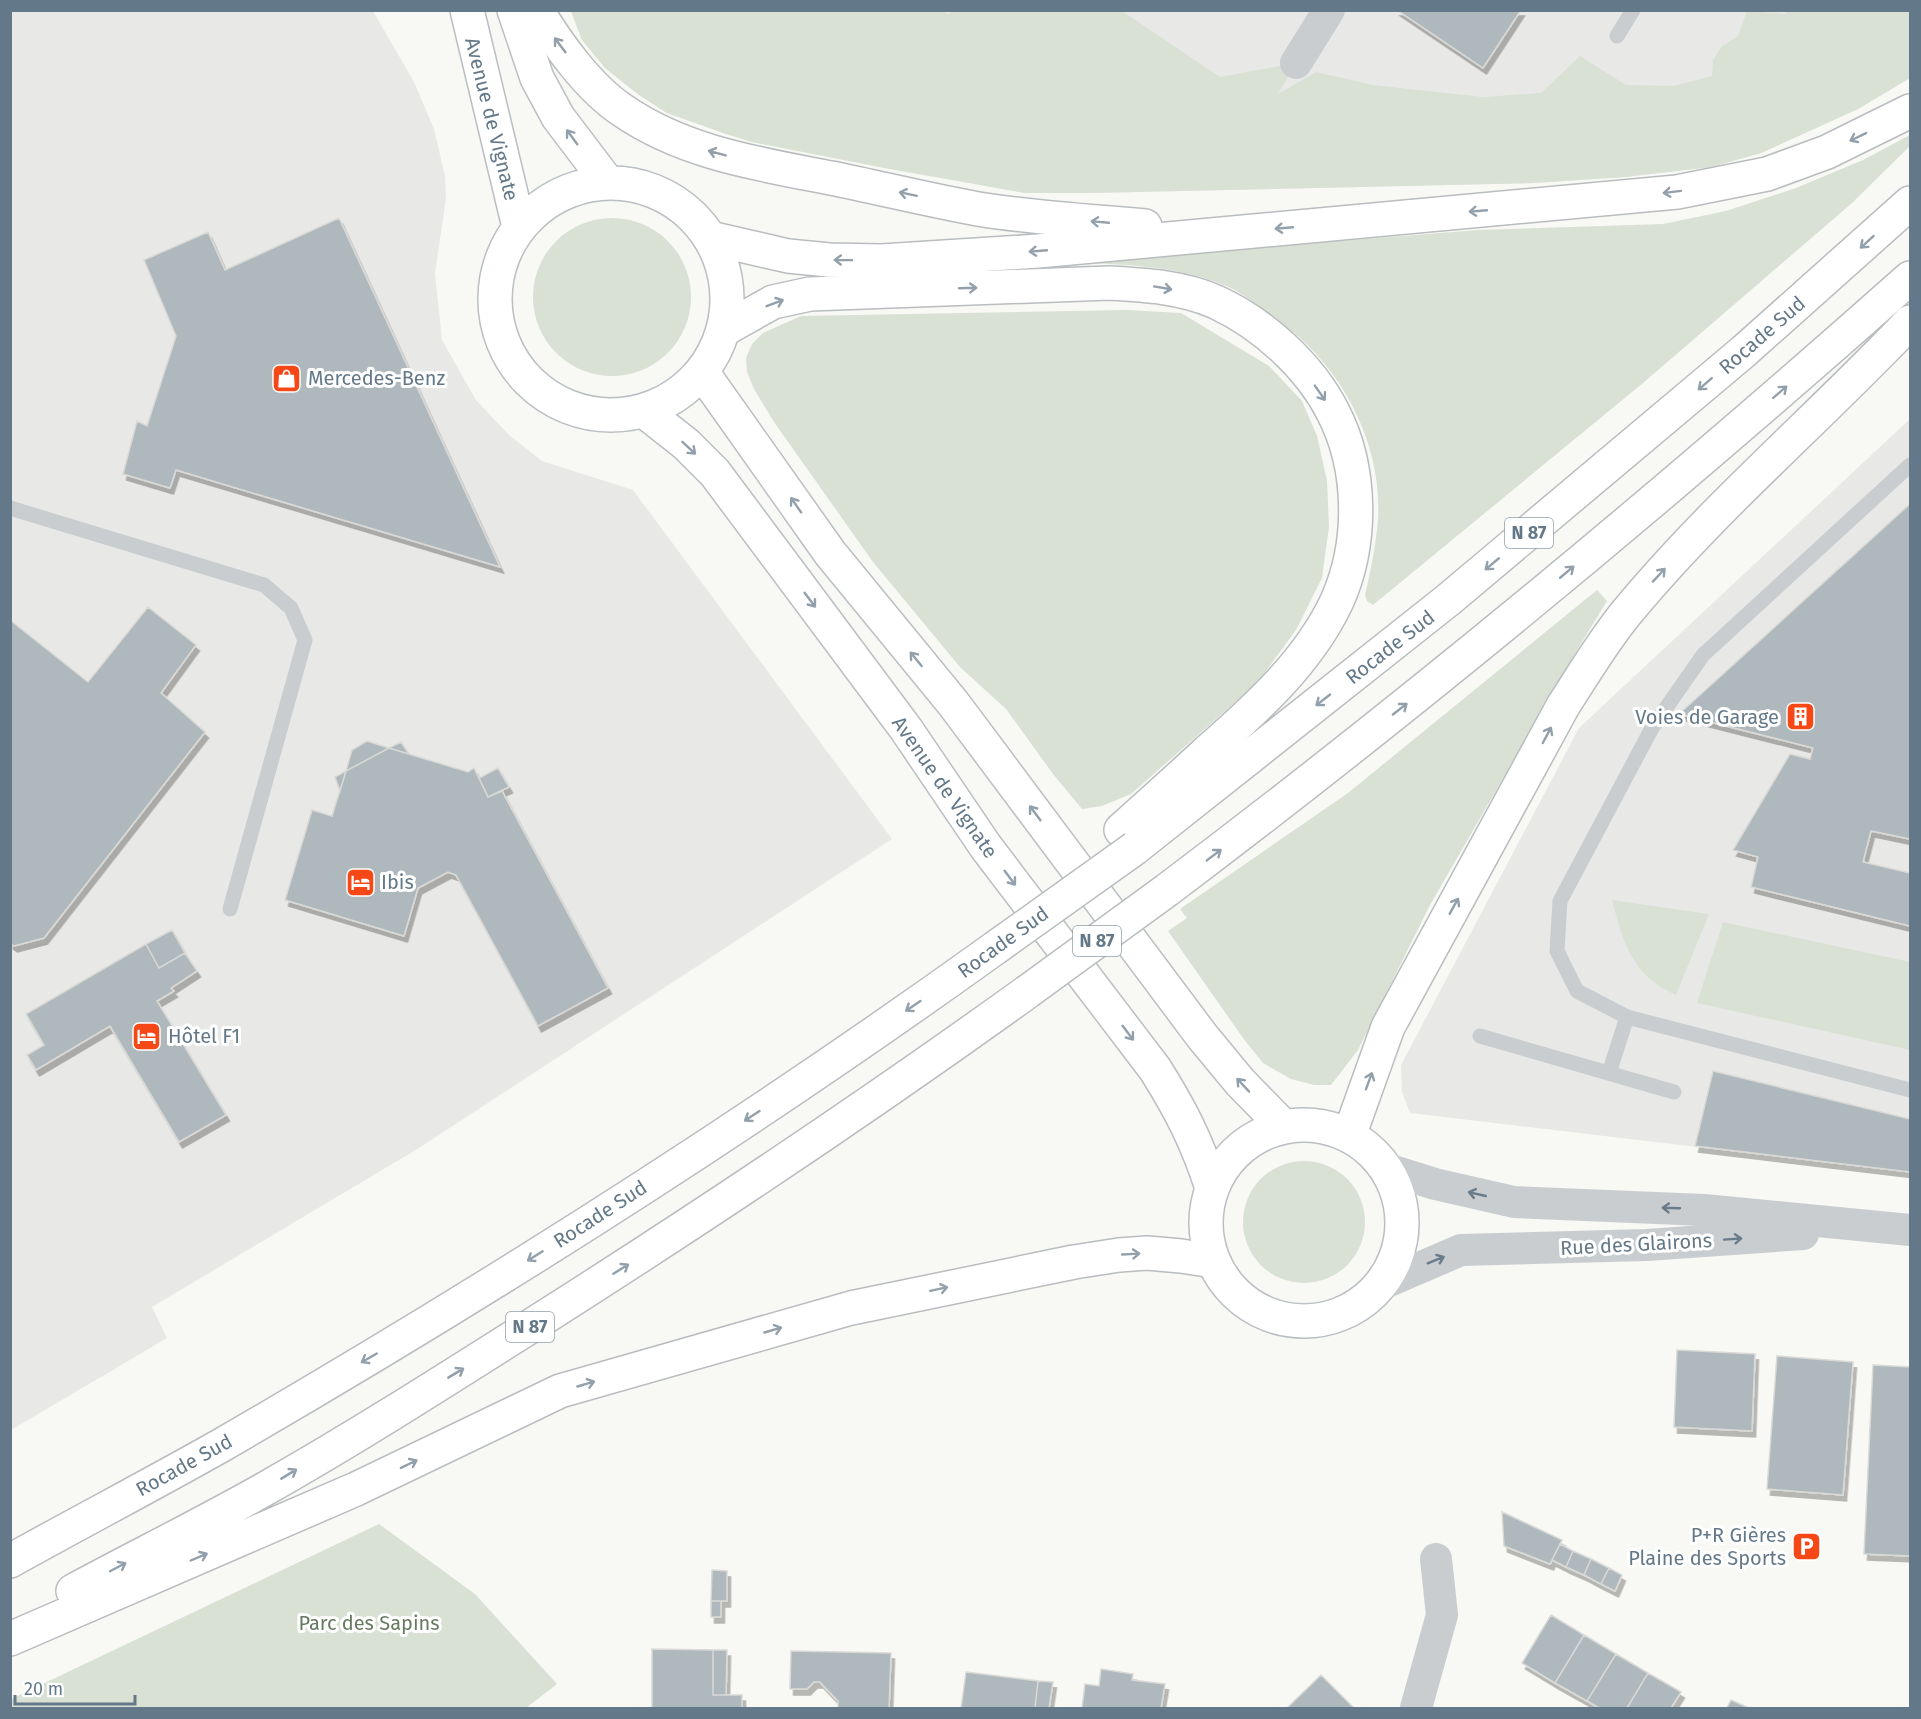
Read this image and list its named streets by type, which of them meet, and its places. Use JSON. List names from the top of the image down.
{
  "streets": {
    "main road": ["Avenue de Vignate", "Rocade Sud", "N 87"],
    "street": ["Rue des Glairons"]
  },
  "crossings": [
    ["Avenue de Vignate", "Rue des Glairons"]
  ],
  "parks": ["Parc des Sapins"],
  "places": {
    "shop": ["Mercedes-Benz"],
    "building": ["Voies de Garage"],
    "hotel": ["Ibis", "Hôtel F1"],
    "parking": ["P+R Gières Plaine des Sports"]
  },
  "scale_bar": "20 m"
}
